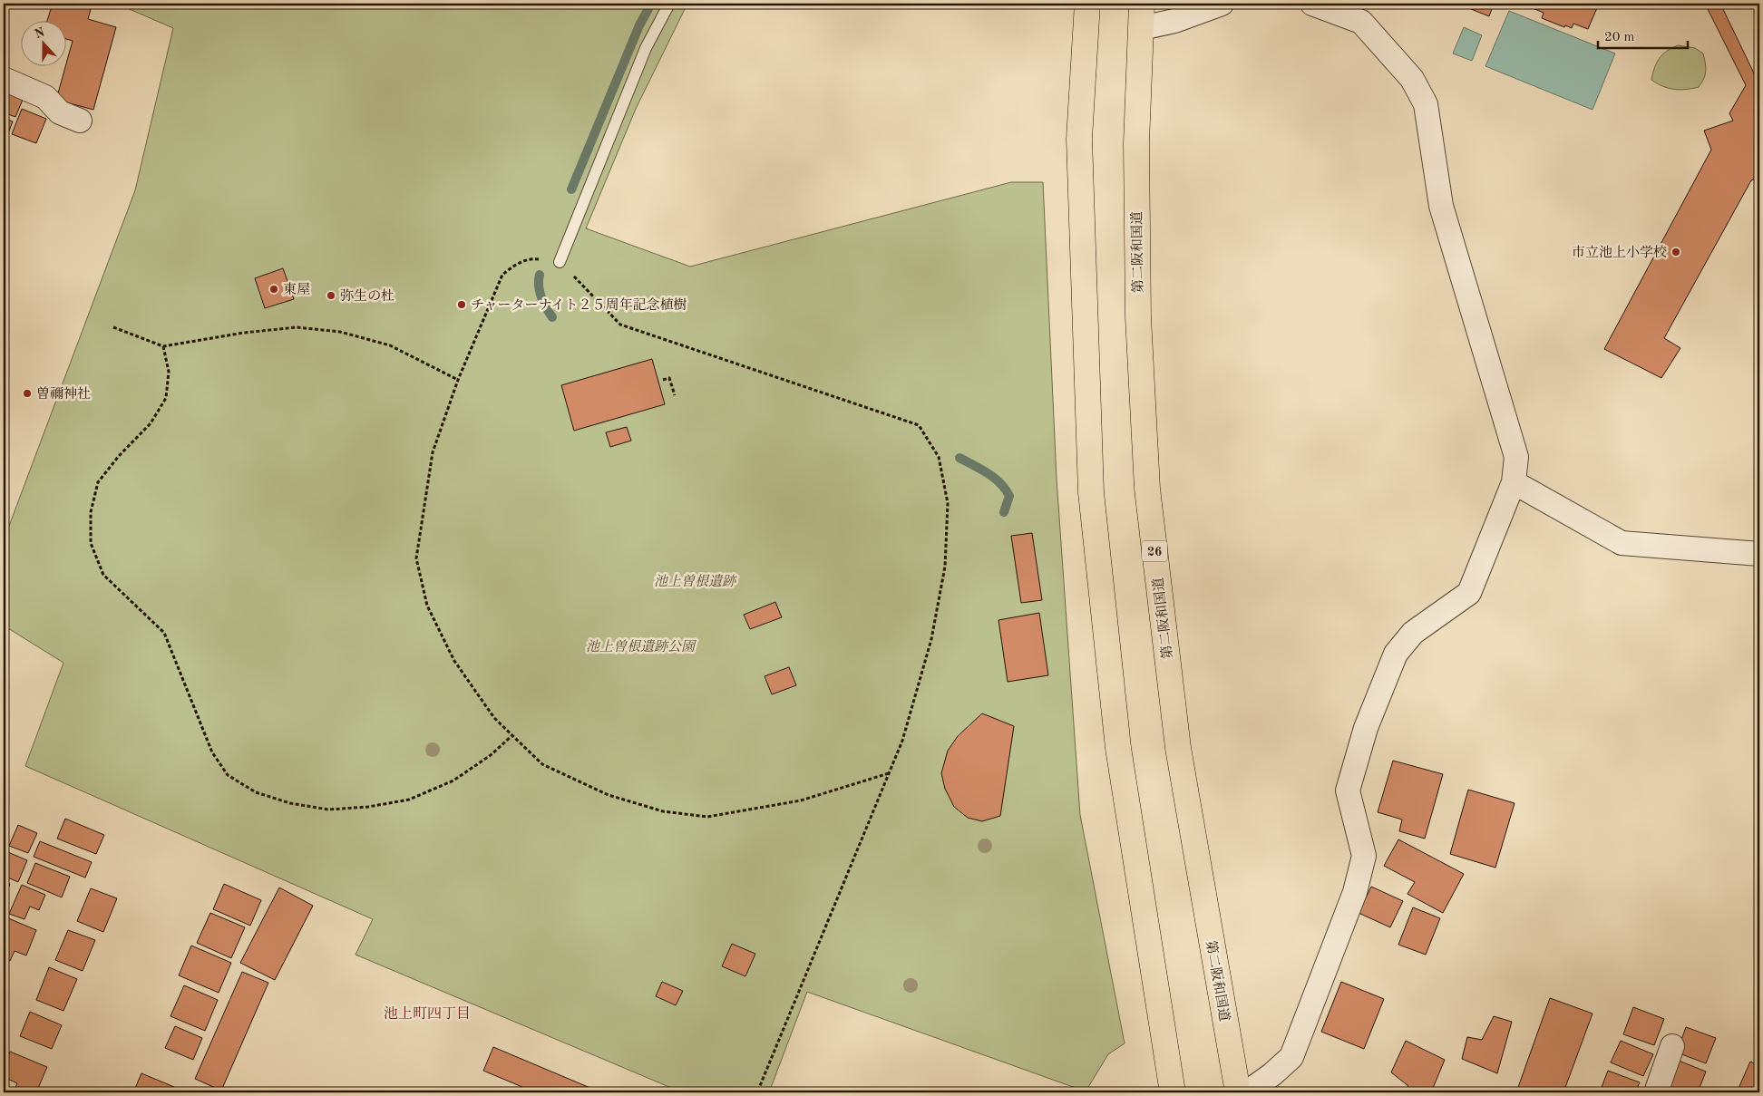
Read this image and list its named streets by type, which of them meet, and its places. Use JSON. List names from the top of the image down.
{
  "streets": {
    "highway": ["第二阪和国道", "26"]
  },
  "districts": ["池上町四丁目"],
  "parks": ["池上曽根遺跡", "池上曽根遺跡公園"],
  "places": [
    "市立池上小学校",
    "東屋",
    "弥生の杜",
    "チャーターナイト２５周年記念植樹",
    "曽禰神社"
  ],
  "scale_bar": "20 m",
  "north": "top"
}
